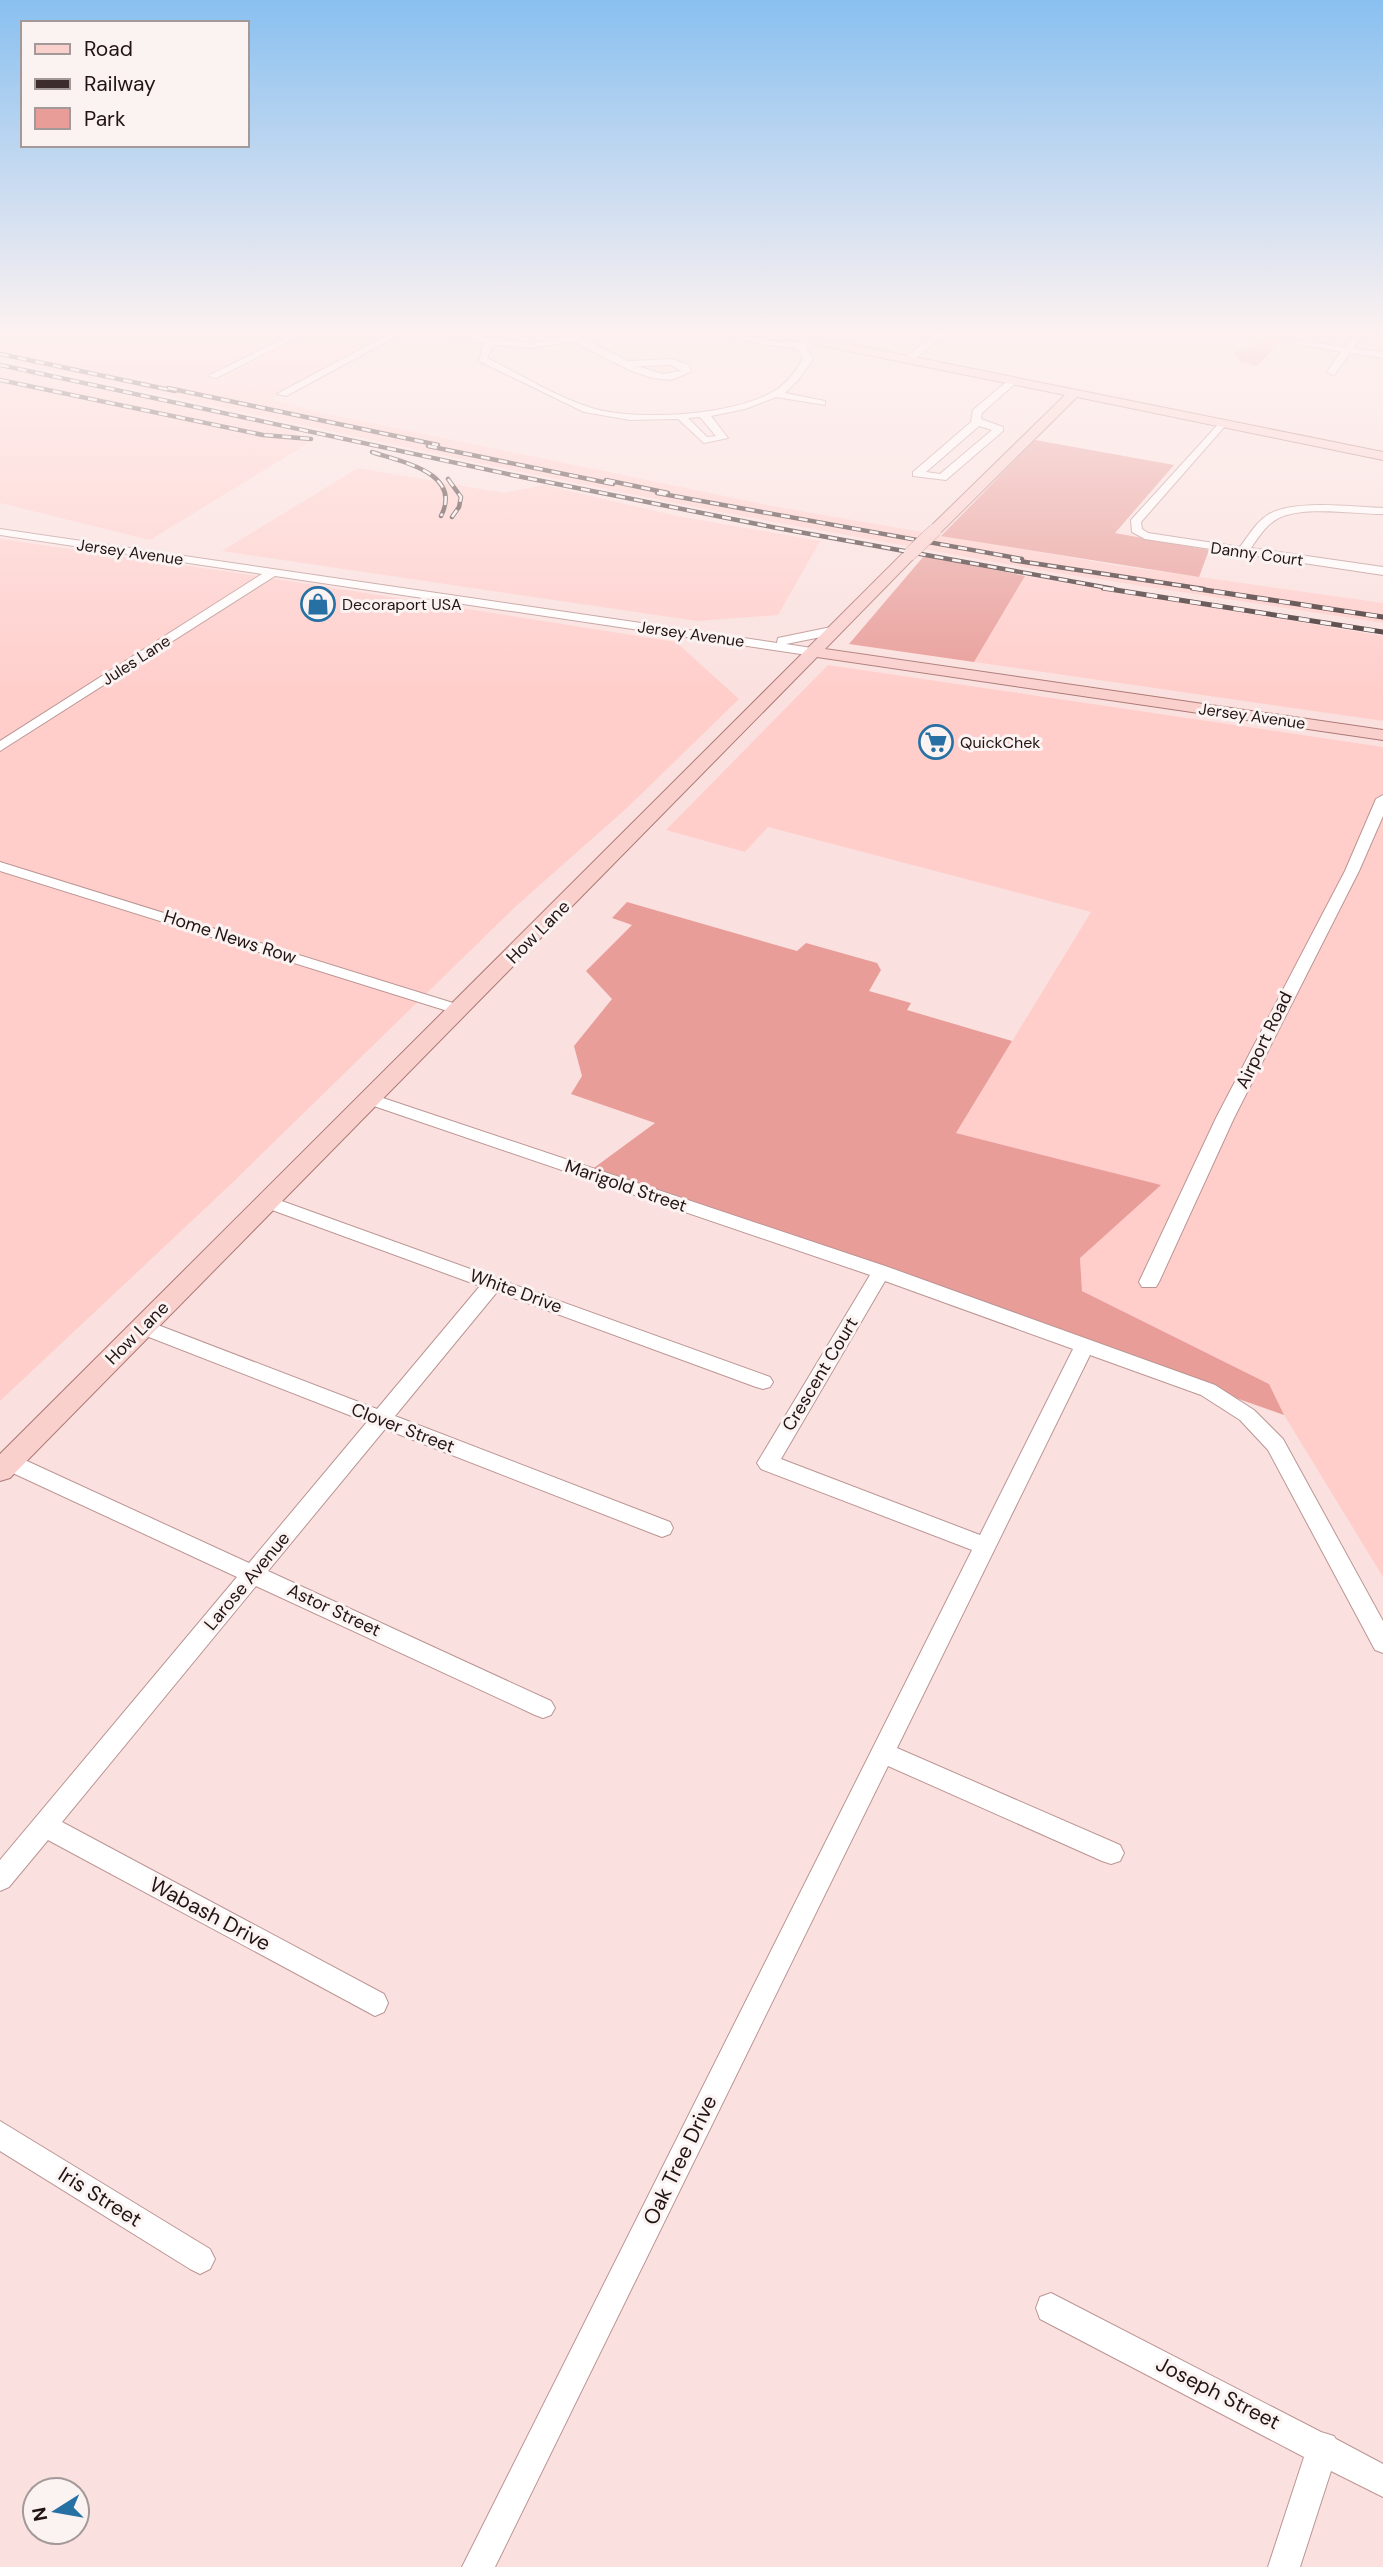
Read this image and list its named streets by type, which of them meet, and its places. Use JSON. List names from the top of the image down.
{
  "streets": {
    "main road": ["Jersey Avenue", "How Lane"],
    "street": [
      "Danny Court",
      "Jules Lane",
      "Home News Row",
      "Airport Road",
      "Marigold Street",
      "White Drive",
      "Crescent Court",
      "Clover Street",
      "Larose Avenue",
      "Astor Street",
      "Wabash Drive",
      "Oak Tree Drive",
      "Iris Street",
      "Joseph Street"
    ]
  },
  "crossings": [
    ["Jersey Avenue", "Jules Lane"],
    ["Jersey Avenue", "How Lane"],
    ["How Lane", "Home News Row"],
    ["How Lane", "Marigold Street"],
    ["How Lane", "White Drive"],
    ["How Lane", "Clover Street"],
    ["How Lane", "Astor Street"],
    ["Marigold Street", "Crescent Court"],
    ["White Drive", "Larose Avenue"],
    ["Clover Street", "Larose Avenue"],
    ["Larose Avenue", "Astor Street"],
    ["Larose Avenue", "Wabash Drive"]
  ],
  "places": {
    "shop": ["Decoraport USA"],
    "supermarket": ["QuickChek"]
  },
  "legend": ["Road", "Railway", "Park"],
  "north": "left"
}
